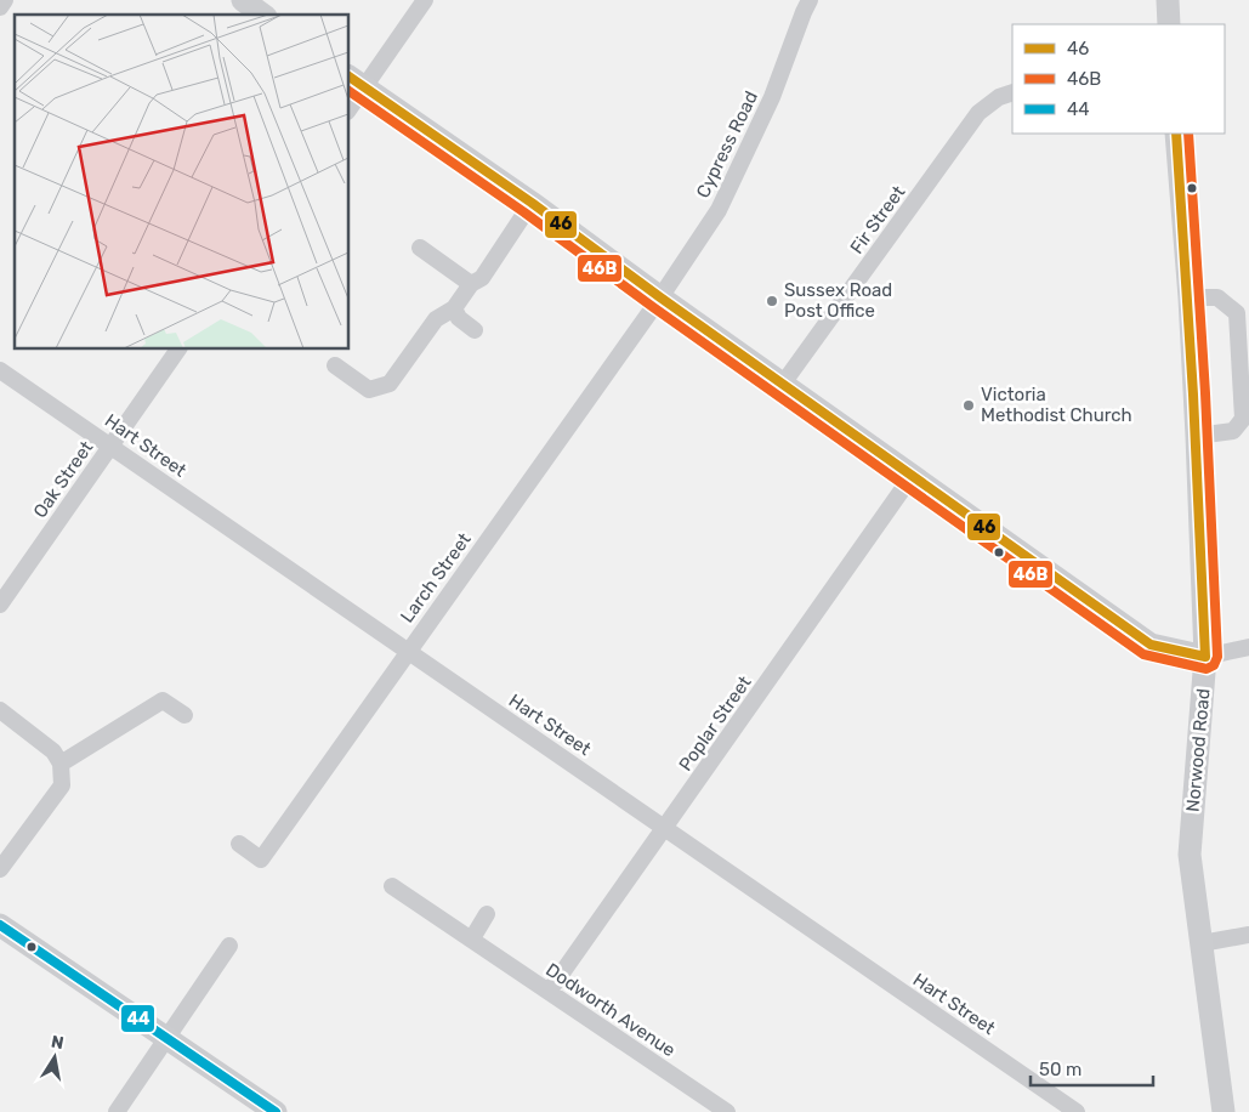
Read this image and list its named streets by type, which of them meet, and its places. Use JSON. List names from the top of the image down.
{
  "streets": {
    "street": [
      "Cypress Road",
      "Fir Street",
      "Hart Street",
      "Oak Street",
      "Larch Street",
      "Poplar Street",
      "Norwood Road",
      "Dodworth Avenue"
    ]
  },
  "crossings": [
    ["Cypress Road", "Larch Street"],
    ["Hart Street", "Oak Street"],
    ["Hart Street", "Larch Street"],
    ["Hart Street", "Poplar Street"],
    ["Poplar Street", "Dodworth Avenue"]
  ],
  "places": ["Sussex Road Post Office", "Victoria Methodist Church"],
  "lines": ["transit line 46", "transit line 46B", "transit line 44"],
  "legend": ["46", "46B", "44"],
  "scale_bar": "50 m",
  "north": "top"
}
